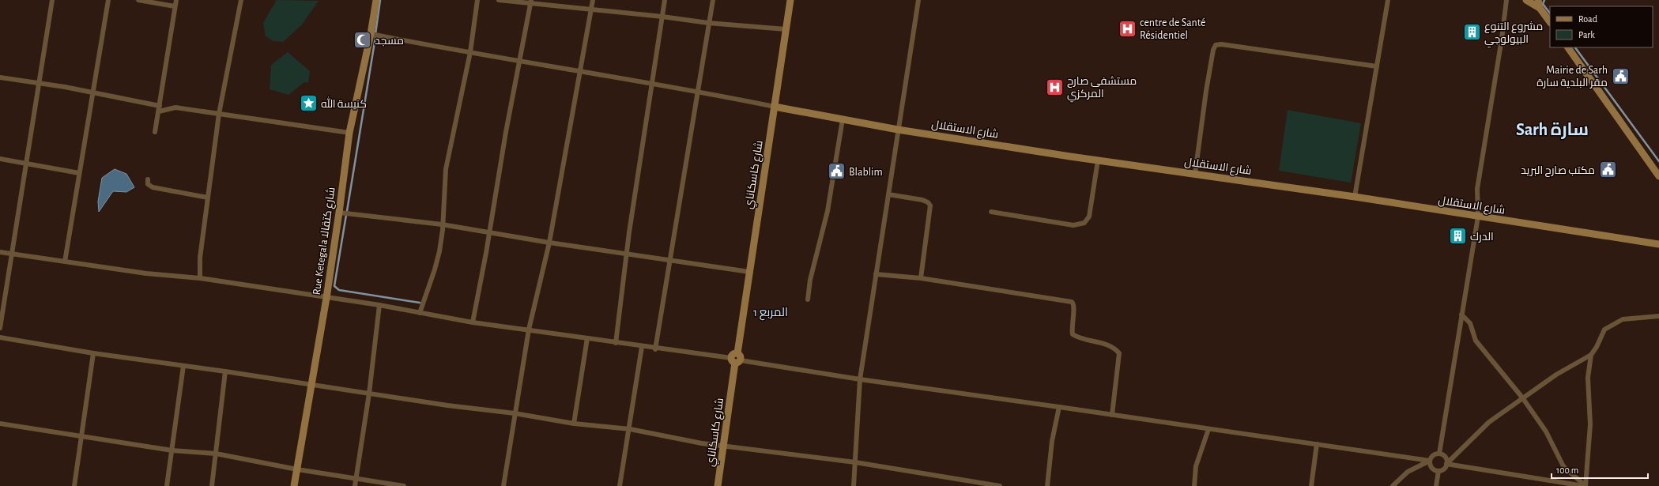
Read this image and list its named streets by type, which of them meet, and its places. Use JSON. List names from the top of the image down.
{
  "streets": {
    "street": ["شارع الاستقلال", "شارع كاسكاناي", "Rue Ketegala شارع كتقالا"]
  },
  "crossings": [
    ["شارع الاستقلال", "شارع كاسكاناي"]
  ],
  "districts": ["Sarh سارة", "المربع 1"],
  "places": {
    "hospital": ["centre de Santé Résidentiel", "مستشفى صارح المركزي"],
    "building": ["مشروع التنوع البيولوجي", "الدرك"],
    "mosque": ["مسجد"],
    "public building": ["Mairie de Sarh مقر البلدية سارة", "مكتب صارح البريد", "Blablim"],
    "place": ["كنيسة الله"]
  },
  "legend": ["Road", "Park"],
  "scale_bar": "100 m"
}
